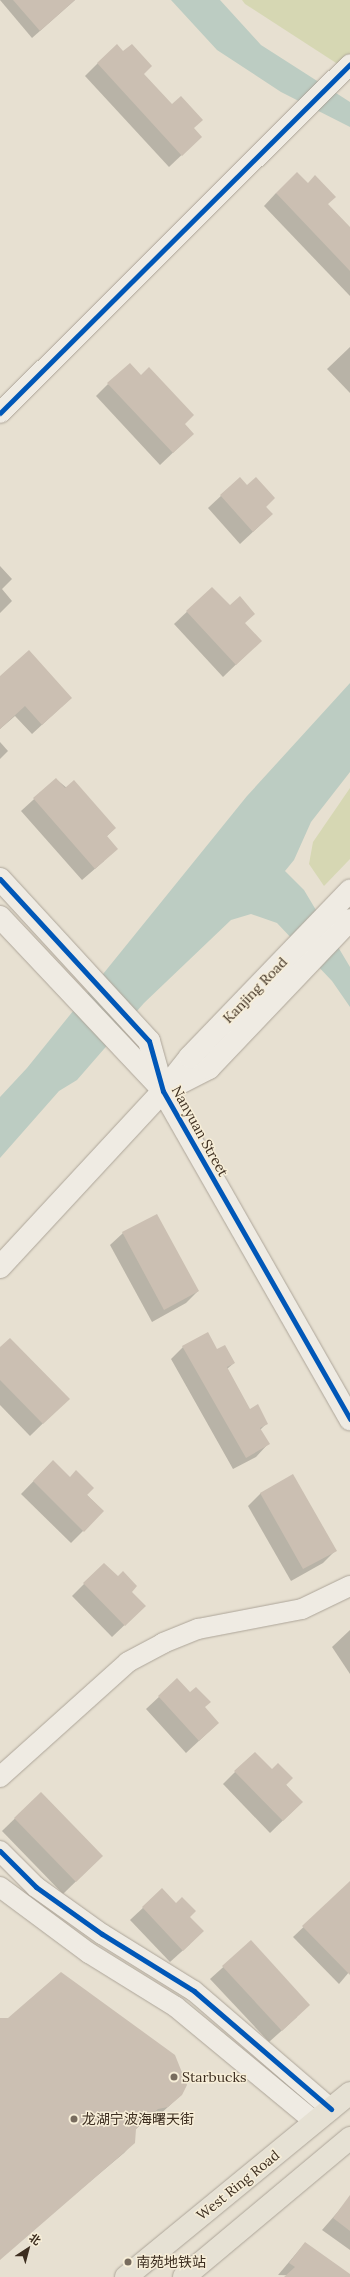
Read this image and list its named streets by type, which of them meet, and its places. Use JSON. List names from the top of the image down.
{
  "streets": {
    "main road": ["West Ring Road"],
    "street": ["Kanjing Road", "Nanyuan Street"]
  },
  "crossings": [
    ["Kanjing Road", "Nanyuan Street"]
  ],
  "places": ["Starbucks", "龙湖宁波海曙天街", "南苑地铁站"],
  "north": "top right"
}
